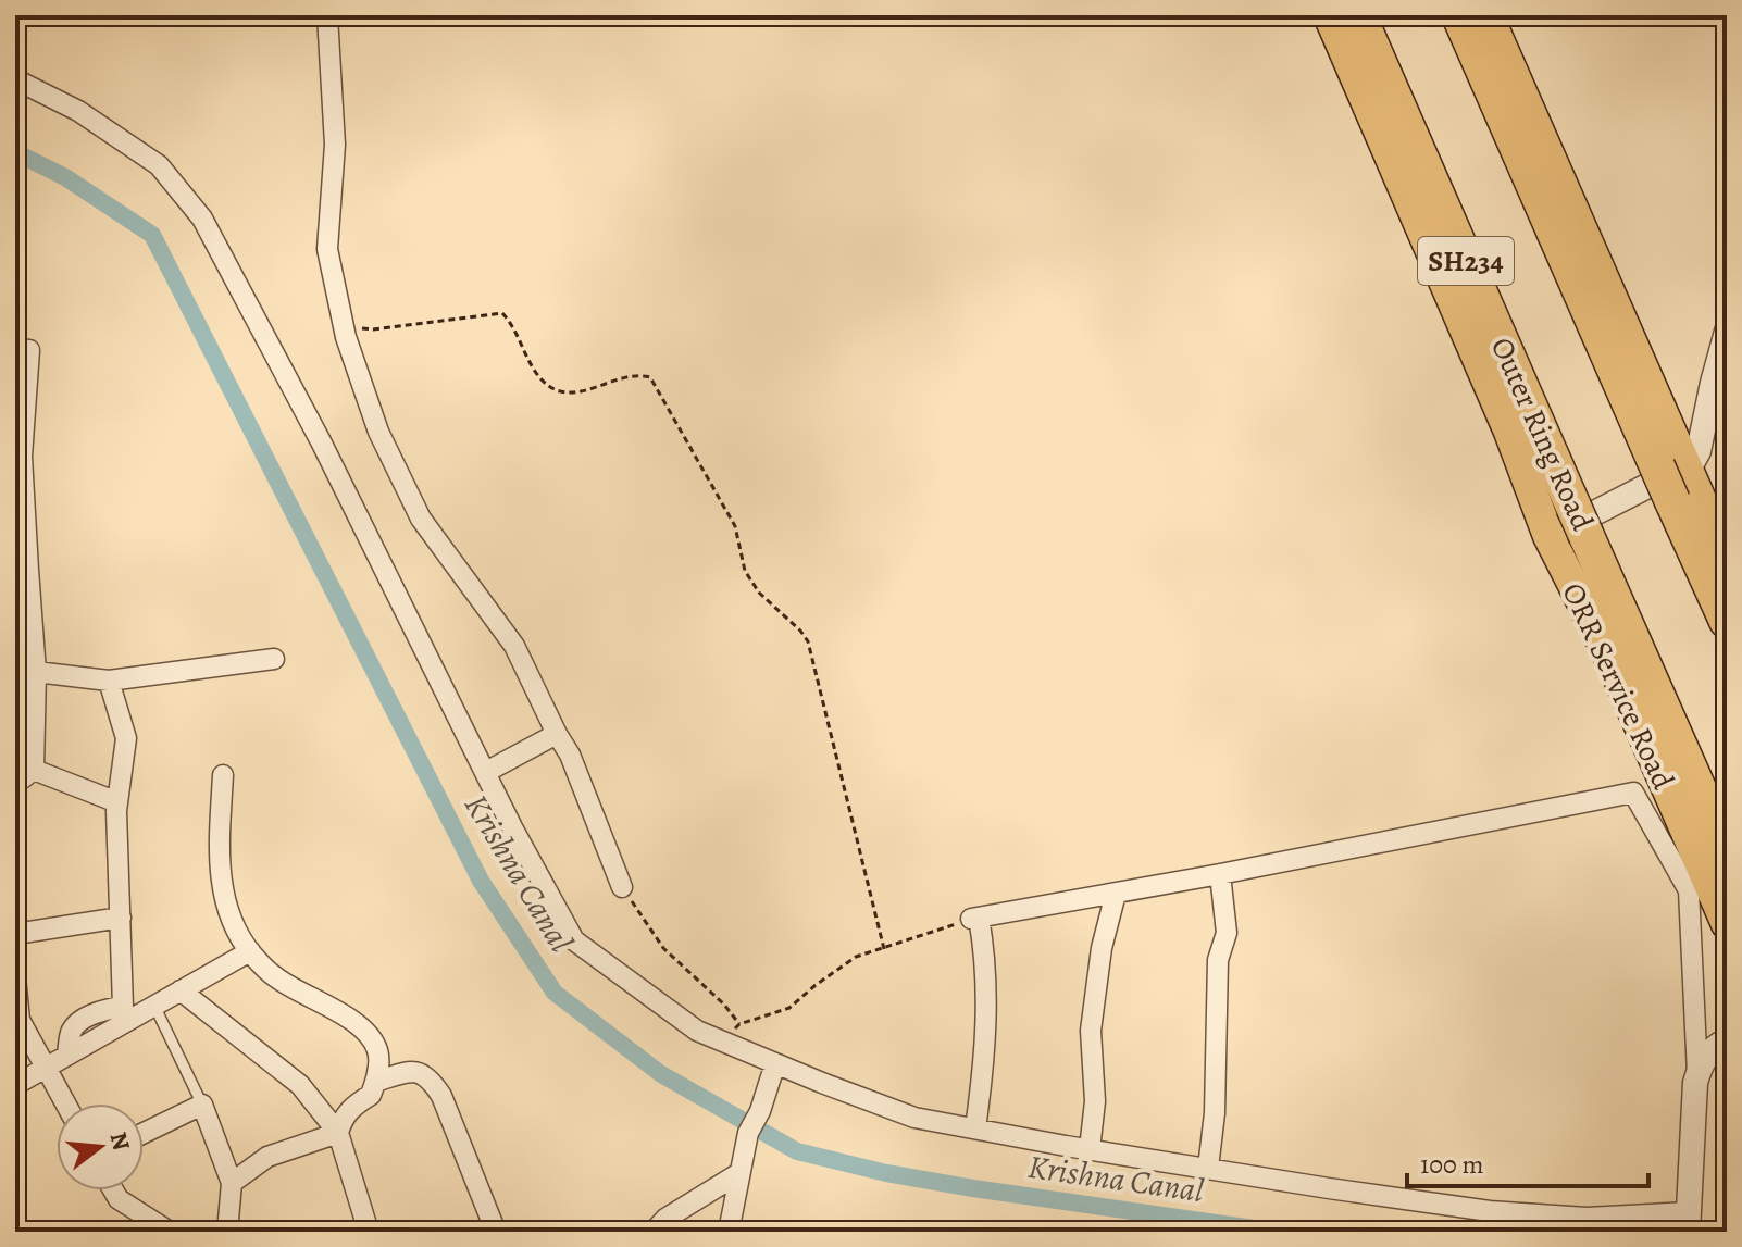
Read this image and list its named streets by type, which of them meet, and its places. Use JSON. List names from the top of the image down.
{
  "streets": {
    "highway": ["SH234", "Outer Ring Road"],
    "main road": ["ORR Service Road"]
  },
  "water": ["Krishna Canal"],
  "scale_bar": "100 m",
  "north": "right"
}
